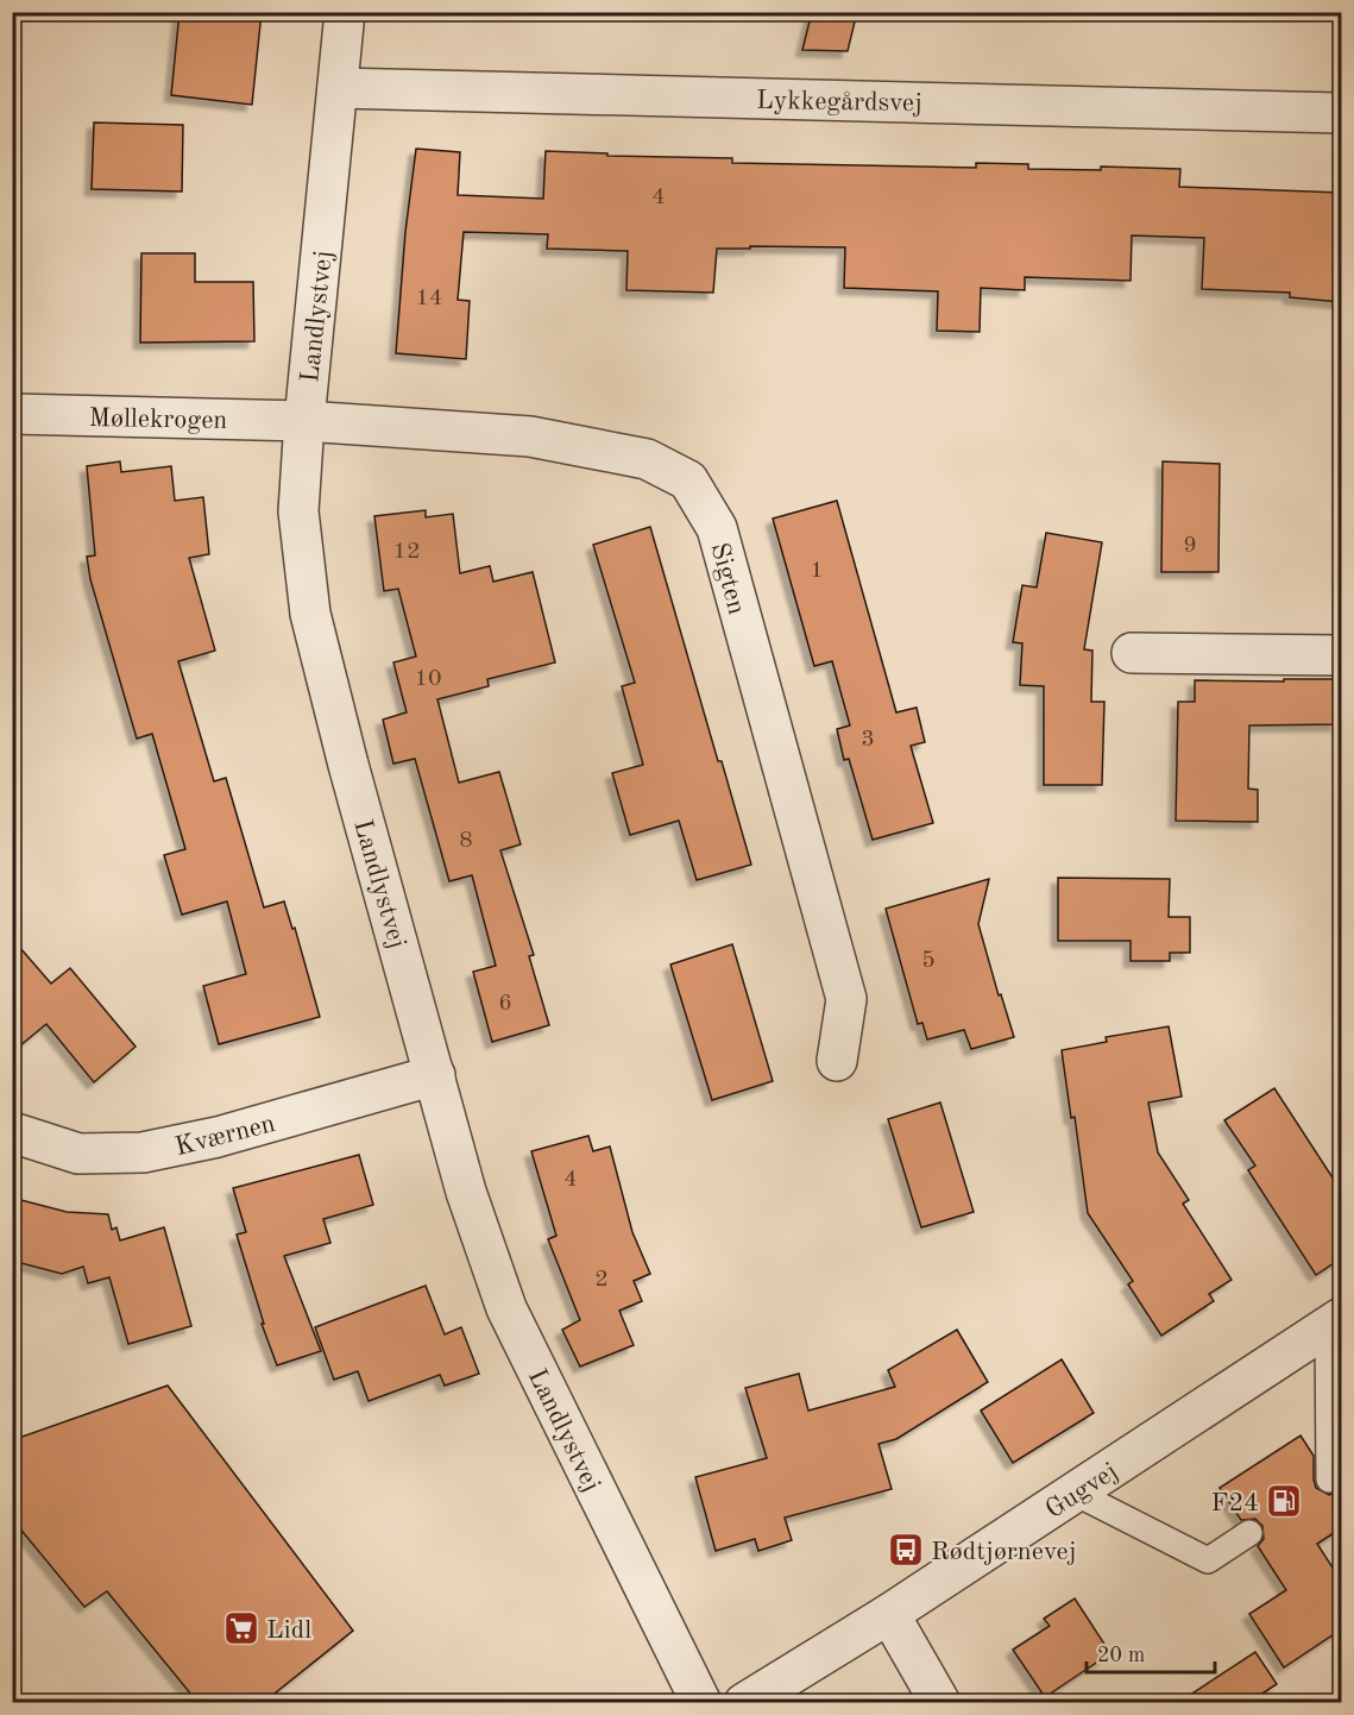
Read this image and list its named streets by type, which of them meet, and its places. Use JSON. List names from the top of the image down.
{
  "streets": {
    "street": [
      "Lykkegårdsvej",
      "Landlystvej",
      "Møllekrogen",
      "Sigten",
      "Kværnen",
      "Gugvej"
    ]
  },
  "crossings": [
    ["Lykkegårdsvej", "Landlystvej"],
    ["Landlystvej", "Møllekrogen"],
    ["Landlystvej", "Sigten"],
    ["Landlystvej", "Kværnen"],
    ["Møllekrogen", "Sigten"]
  ],
  "places": {
    "fuel station": ["F24"],
    "bus stop": ["Rødtjørnevej"],
    "supermarket": ["Lidl"]
  },
  "house_numbers": [
    "4",
    "14",
    "9",
    "12",
    "1",
    "10",
    "3",
    "8",
    "5",
    "6",
    "4",
    "2"
  ],
  "scale_bar": "20 m"
}
